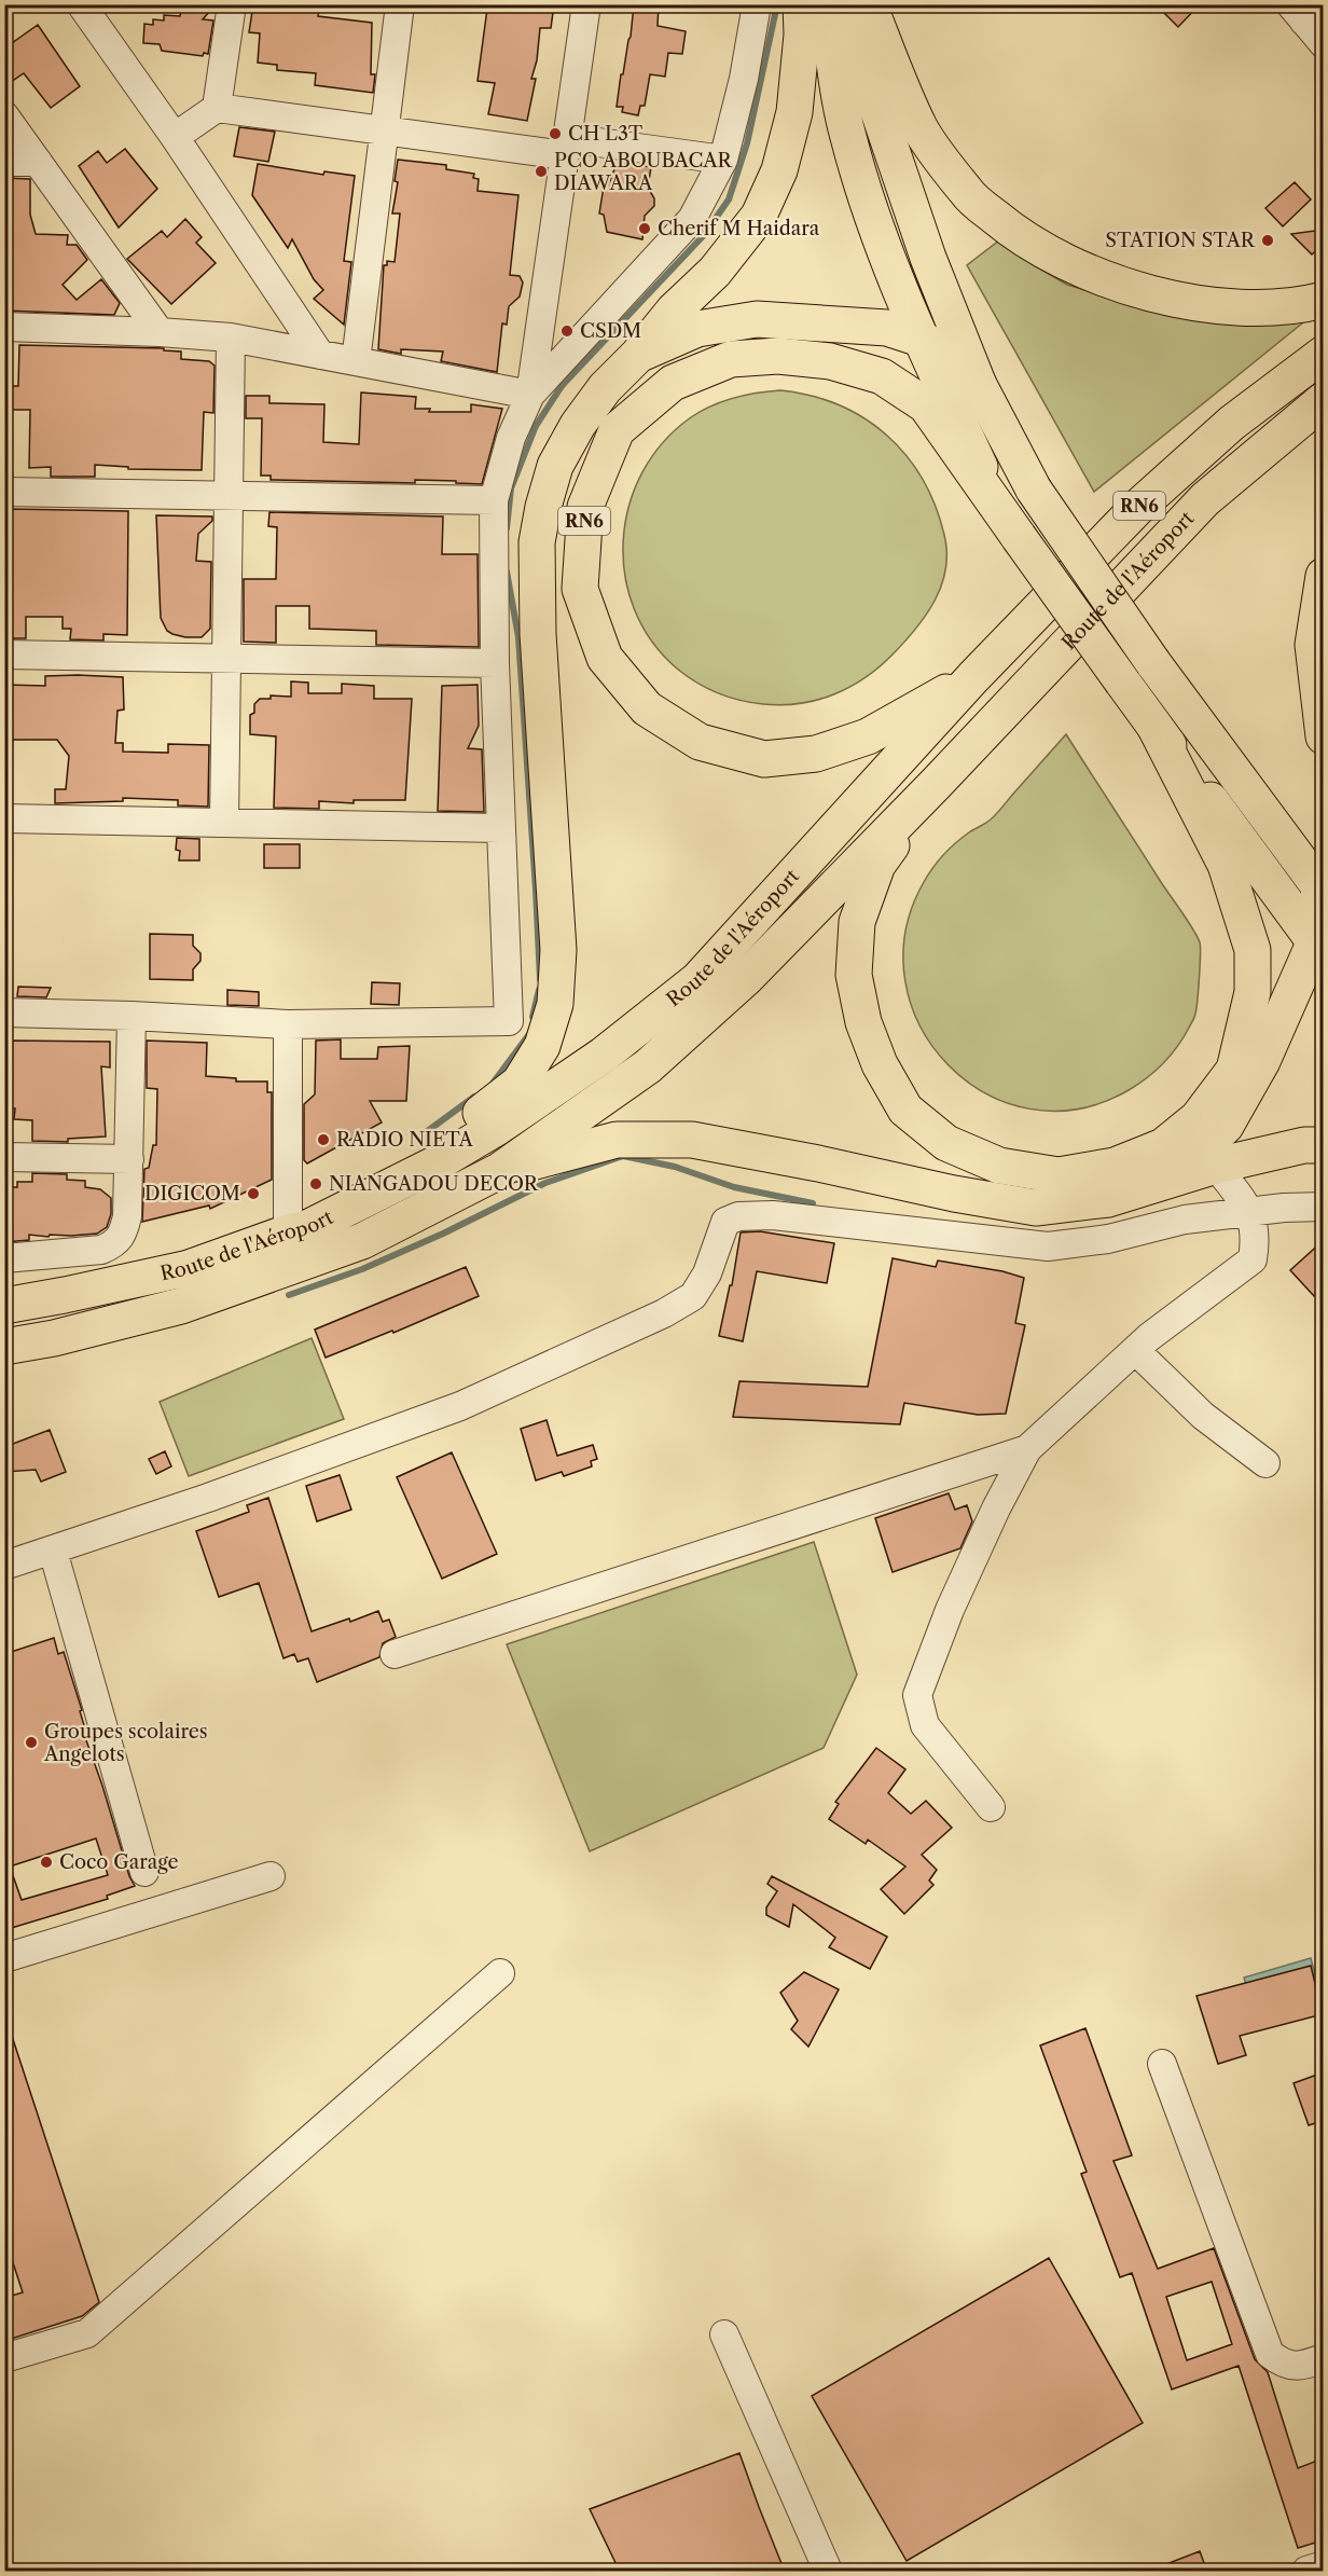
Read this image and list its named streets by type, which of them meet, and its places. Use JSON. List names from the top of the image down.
{
  "streets": {
    "main road": ["RN6", "Route de l'Aéroport"]
  },
  "crossings": [
    ["RN6", "Route de l'Aéroport"]
  ],
  "places": [
    "CH L3T",
    "PCO ABOUBACAR DIAWARA",
    "Cherif M Haidara",
    "STATION STAR",
    "CSDM",
    "RADIO NIETA",
    "NIANGADOU DECOR",
    "DIGICOM",
    "Groupes scolaires Angelots",
    "Coco Garage"
  ]
}
